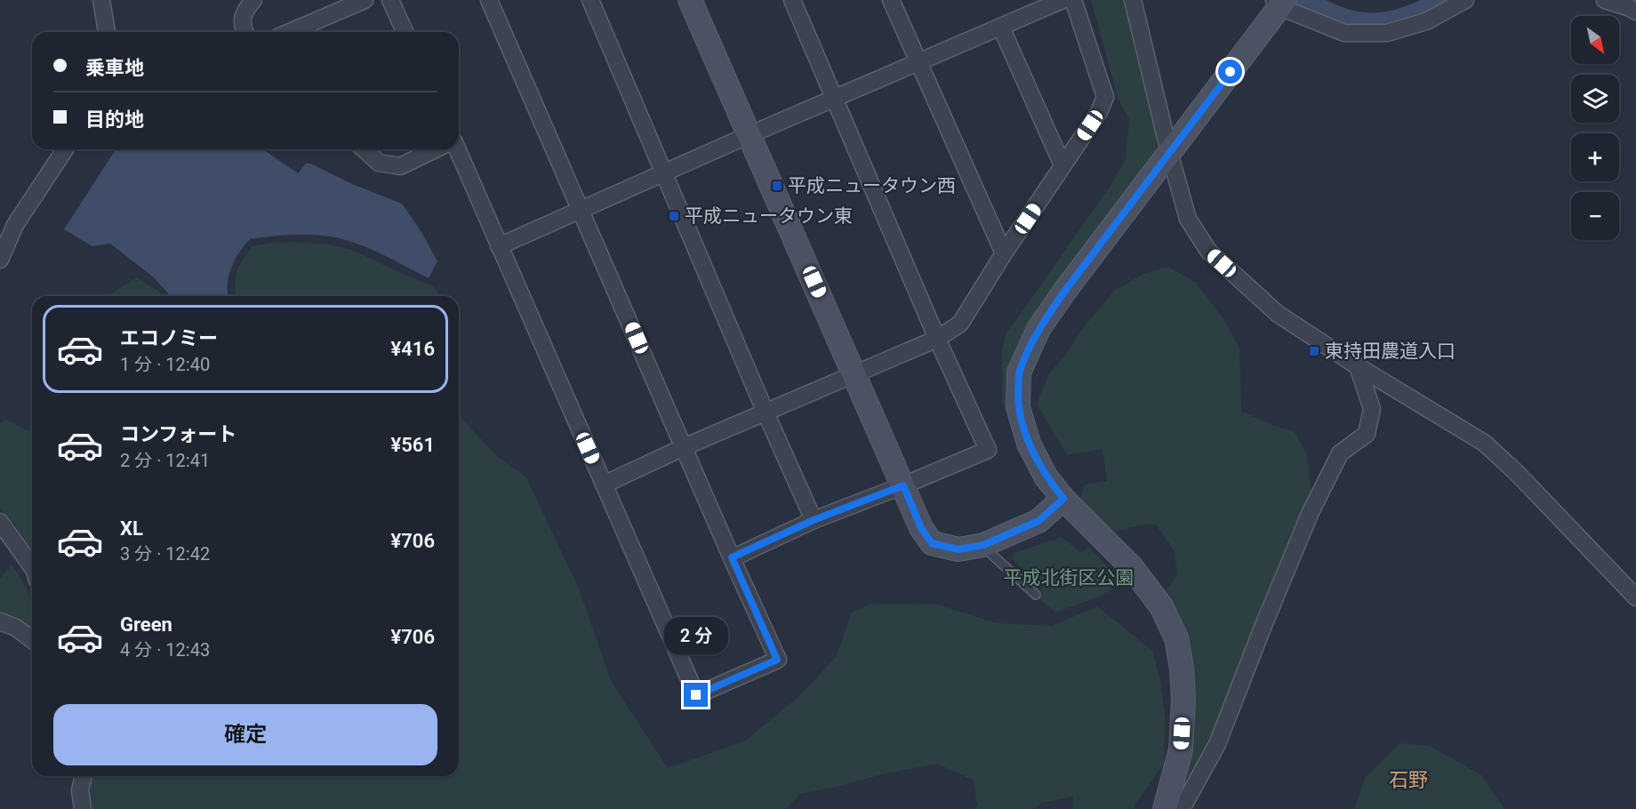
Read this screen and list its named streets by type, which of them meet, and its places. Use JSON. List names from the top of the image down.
{
  "districts": ["石野"],
  "parks": ["平成北街区公園"],
  "places": {
    "transit": ["平成ニュータウン西", "平成ニュータウン東", "東持田農道入口"]
  },
  "north": "bottom right",
  "page": {
    "map_buttons": ["+", "−"],
    "banner": ["乗車地", "目的地"],
    "list": [
      {
        "name": "エコノミー",
        "note": "1 分 · 12:40",
        "value": "¥416"
      },
      {
        "name": "コンフォート",
        "note": "2 分 · 12:41",
        "value": "¥561"
      },
      {
        "name": "XL",
        "note": "3 分 · 12:42",
        "value": "¥706"
      },
      {
        "name": "Green",
        "note": "4 分 · 12:43",
        "value": "¥706"
      }
    ],
    "bubble": "2 分",
    "buttons": "確定"
  }
}
